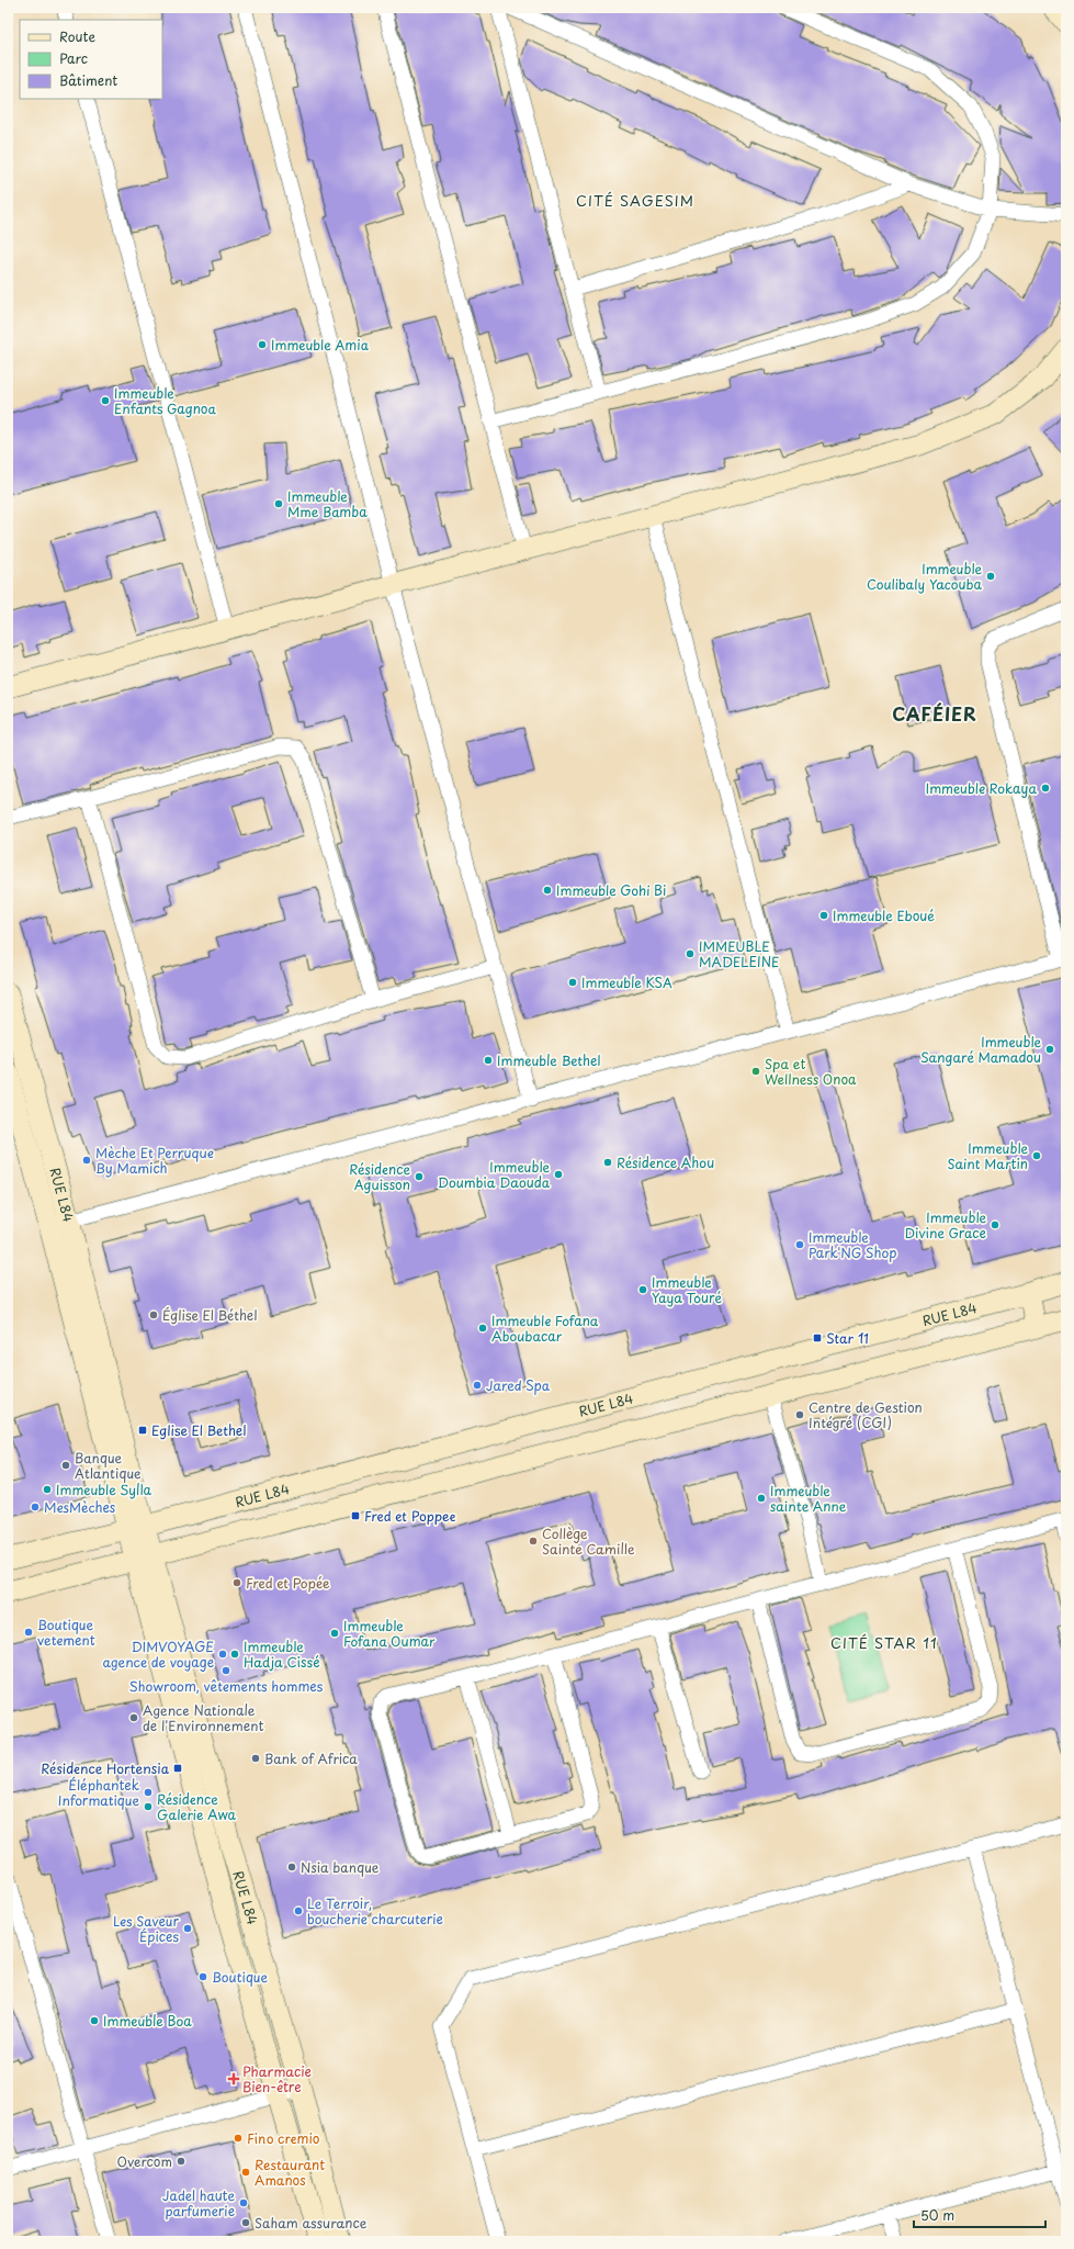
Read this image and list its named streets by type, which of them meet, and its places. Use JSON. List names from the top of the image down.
{
  "streets": {
    "street": ["RUE L84"]
  },
  "districts": ["CITÉ SAGESIM", "CAFÉIER", "CITÉ STAR 11"],
  "places": {
    "other": [
      "Immeuble Amia",
      "Immeuble Enfants Gagnoa",
      "Immeuble Mme Bamba",
      "Immeuble Coulibaly Yacouba",
      "Immeuble Rokaya",
      "Immeuble Gohi Bi",
      "Immeuble Eboué",
      "IMMEUBLE MADELEINE",
      "Immeuble KSA",
      "Immeuble Sangaré Mamadou",
      "Immeuble Bethel",
      "Spa et Wellness Onoa",
      "Immeuble Saint Martin",
      "Mèche Et Perruque By Mamich",
      "Résidence Ahou",
      "Immeuble Doumbia Daouda",
      "Résidence Aguisson",
      "Immeuble Divine Grace",
      "Immeuble Park'NG Shop",
      "Immeuble Yaya Touré",
      "Église El Béthel",
      "Immeuble Fofana Aboubacar",
      "Jared Spa",
      "Centre de Gestion Intégré (CGI)",
      "Banque Atlantique",
      "Immeuble Sylla",
      "Immeuble sainte Anne",
      "MesMèches",
      "Collège Sainte Camille",
      "Fred et Popée",
      "Boutique vetement",
      "Immeuble Fofana Oumar",
      "DIMVOYAGE agence de voyage",
      "Immeuble Hadja Cissé",
      "Showroom, vêtements hommes",
      "Agence Nationale de l'Environnement",
      "Bank of Africa",
      "Éléphantek Informatique",
      "Résidence Galerie Awa",
      "Nsia banque",
      "Le Terroir, boucherie charcuterie",
      "Les Saveur Épices",
      "Boutique",
      "Immeuble Boa",
      "Fino cremio",
      "Overcom",
      "Restaurant Amanos",
      "Jadel haute parfumerie",
      "Saham assurance"
    ],
    "transit": [
      "Star 11",
      "Eglise El Bethel",
      "Fred et Poppee",
      "Résidence Hortensia"
    ],
    "health": ["Pharmacie Bien-être"]
  },
  "legend": ["Route", "Parc", "Bâtiment"],
  "scale_bar": "50 m"
}
